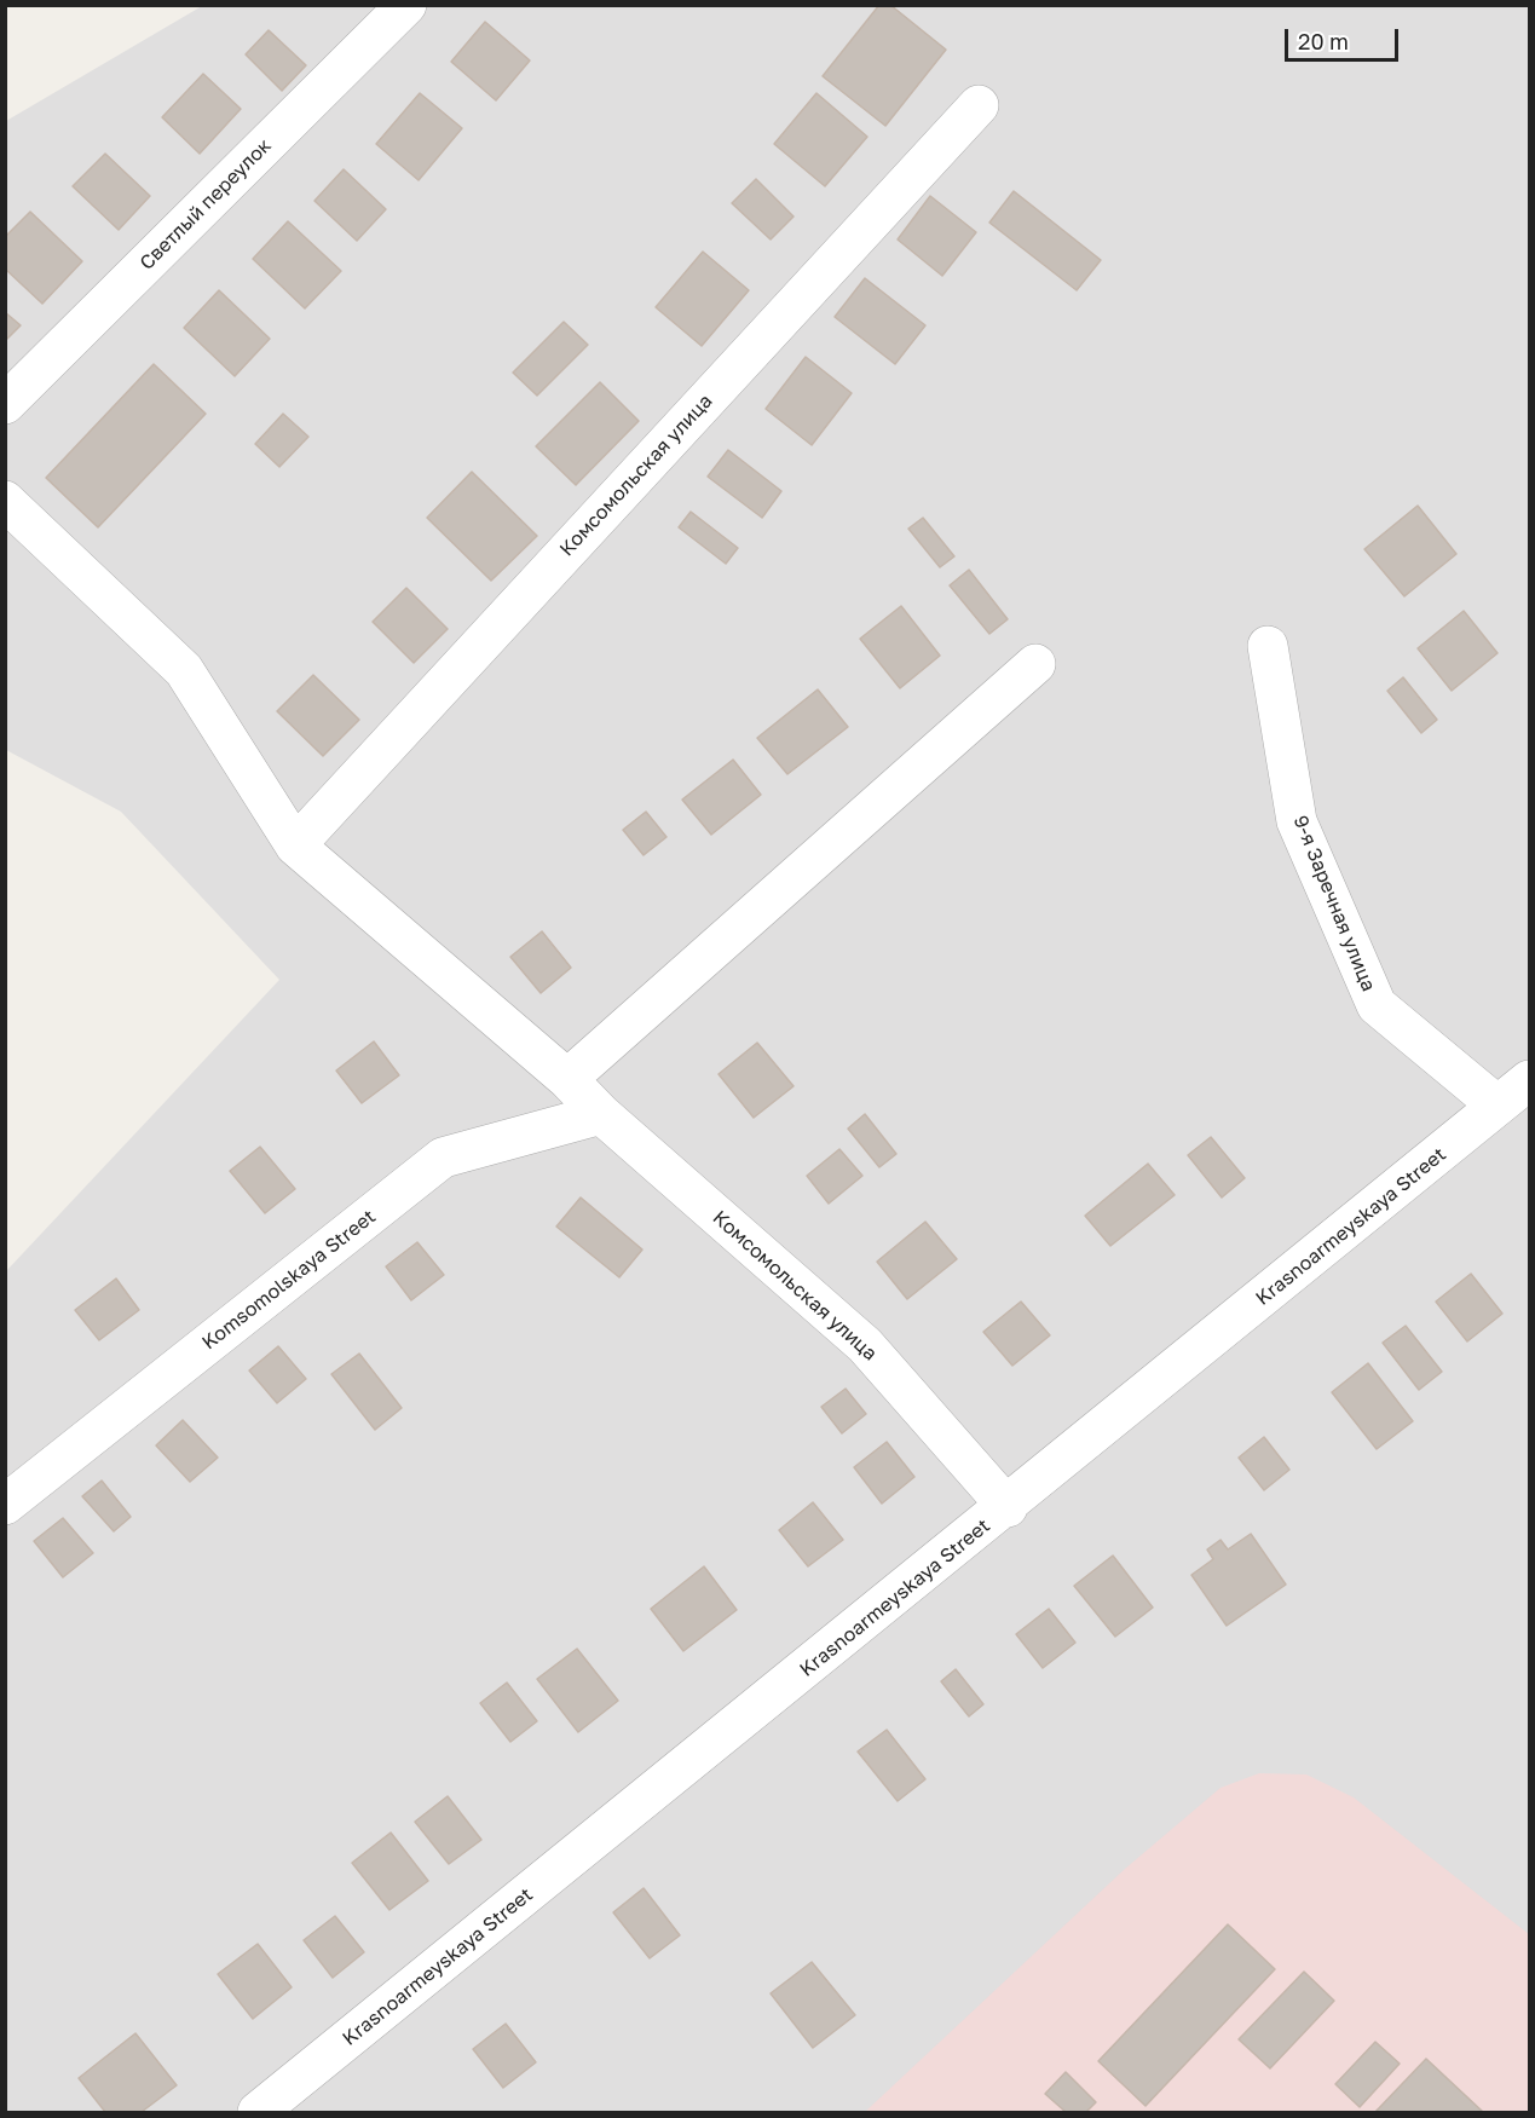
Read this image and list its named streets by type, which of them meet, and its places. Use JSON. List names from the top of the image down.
{
  "streets": {
    "street": [
      "Светлый переулок",
      "Комсомольская улица",
      "9-я Заречная улица",
      "Krasnoarmeyskaya Street",
      "Komsomolskaya Street"
    ]
  },
  "crossings": [
    ["Комсомольская улица", "Krasnoarmeyskaya Street"],
    ["Комсомольская улица", "Komsomolskaya Street"],
    ["9-я Заречная улица", "Krasnoarmeyskaya Street"]
  ],
  "scale_bar": "20 m"
}
